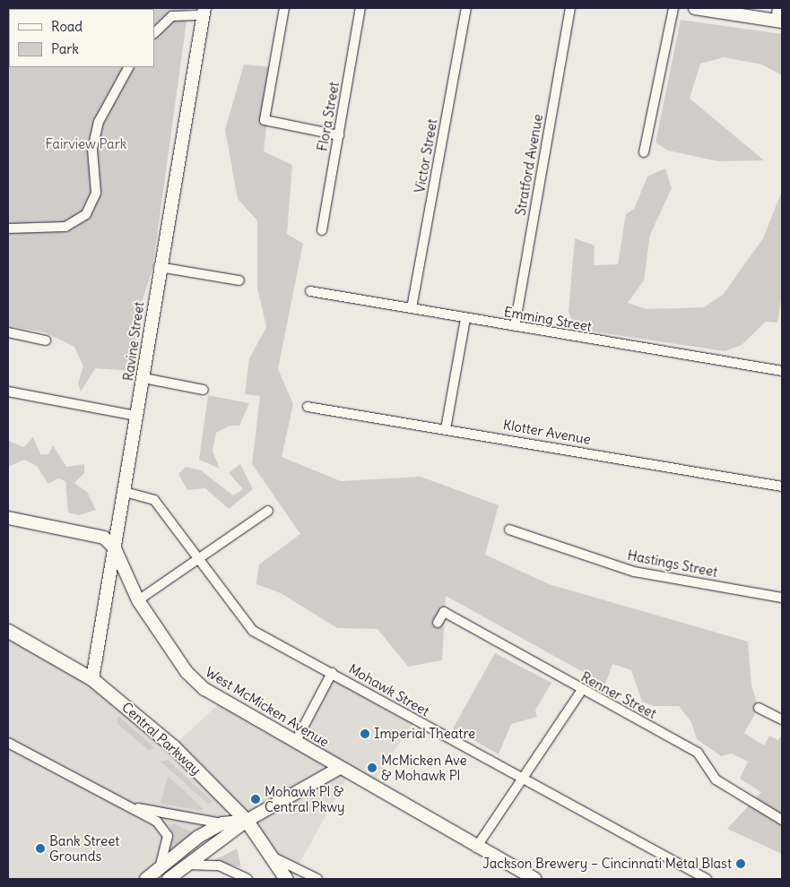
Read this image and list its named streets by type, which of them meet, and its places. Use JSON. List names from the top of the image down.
{
  "streets": {
    "main road": ["Central Parkway"],
    "street": [
      "Flora Street",
      "Victor Street",
      "Stratford Avenue",
      "Emming Street",
      "Ravine Street",
      "Klotter Avenue",
      "Hastings Street",
      "Mohawk Street",
      "Renner Street",
      "West McMicken Avenue"
    ]
  },
  "crossings": [
    ["Victor Street", "Emming Street"],
    ["Stratford Avenue", "Emming Street"],
    ["Ravine Street", "Mohawk Street"],
    ["Ravine Street", "West McMicken Avenue"],
    ["Ravine Street", "Central Parkway"]
  ],
  "parks": ["Fairview Park"],
  "places": [
    "Imperial Theatre",
    "McMicken Ave & Mohawk Pl",
    "Mohawk Pl & Central Pkwy",
    "Bank Street Grounds",
    "Jackson Brewery – Cincinnati Metal Blast"
  ],
  "legend": ["Road", "Park"]
}
